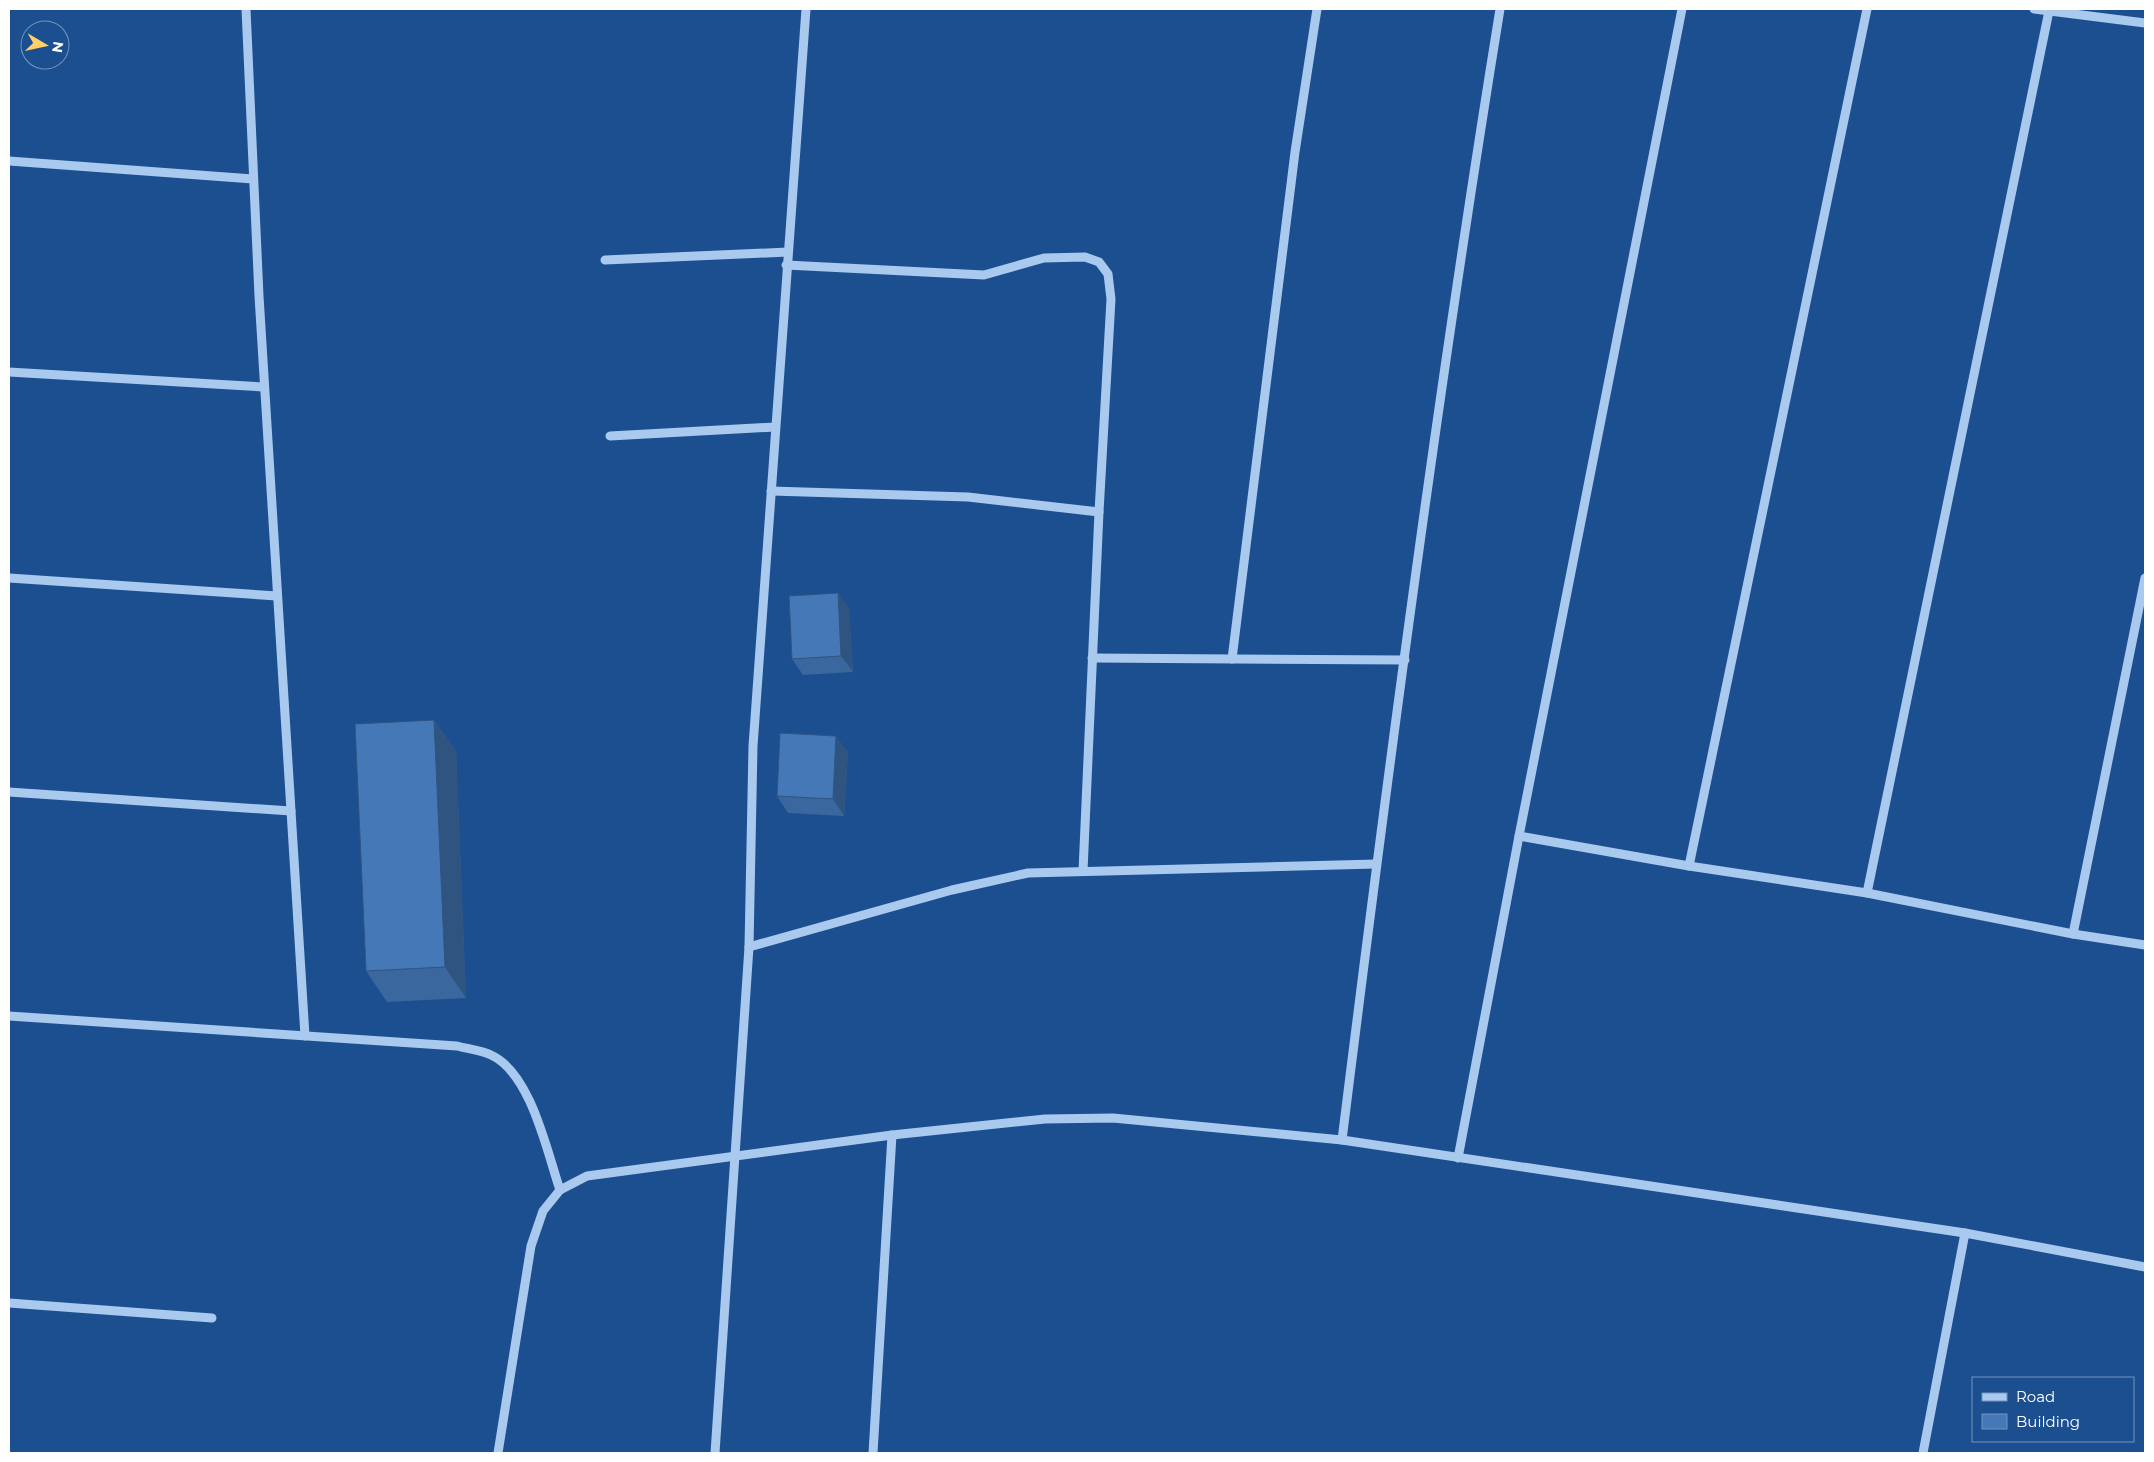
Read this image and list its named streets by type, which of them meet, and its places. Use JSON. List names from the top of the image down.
{
  "legend": ["Road", "Building"],
  "north": "right"
}
